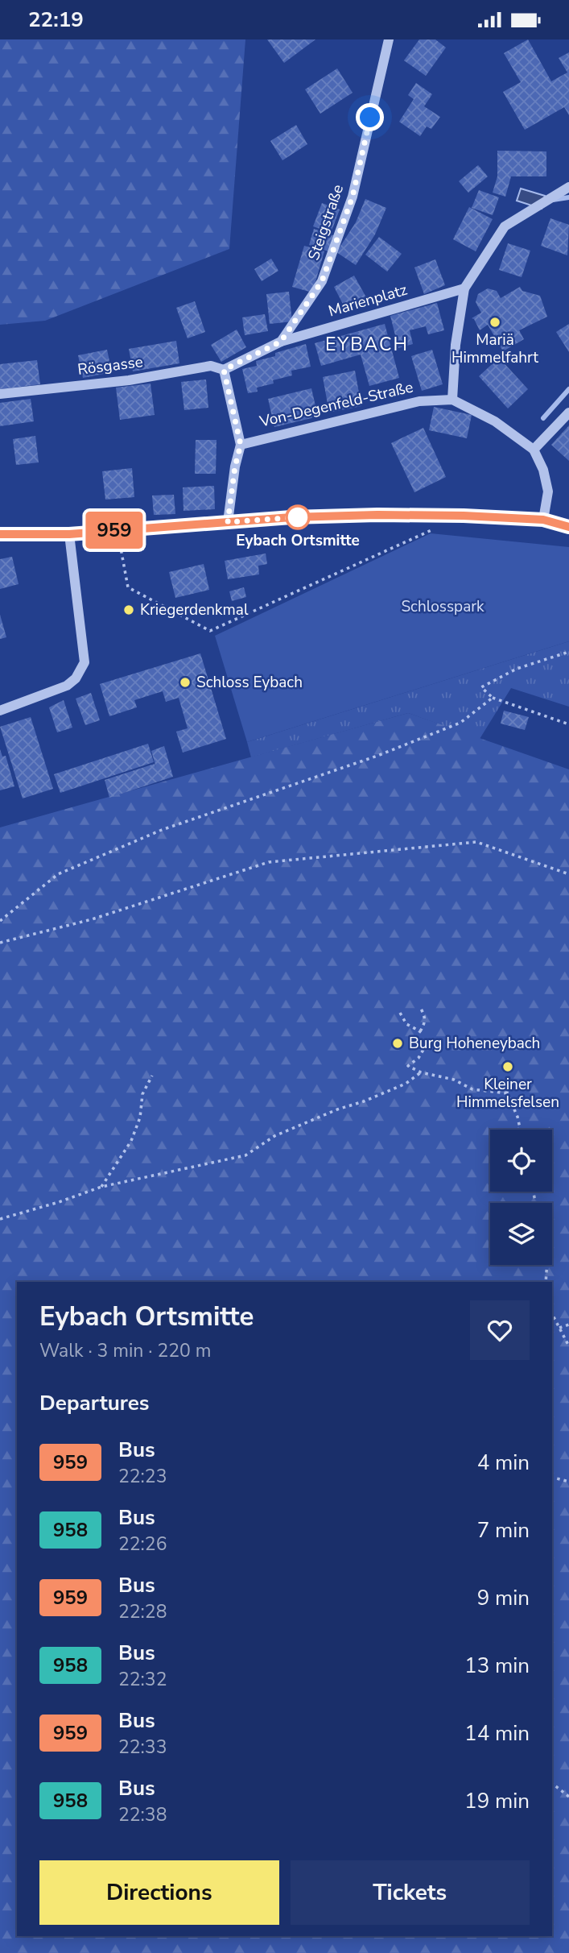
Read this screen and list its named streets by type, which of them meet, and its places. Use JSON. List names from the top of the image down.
{
  "streets": {
    "street": [
      "Steigstraße",
      "Marienplatz",
      "Rösgasse",
      "Von-Degenfeld-Straße"
    ]
  },
  "crossings": [
    ["Steigstraße", "Marienplatz"],
    ["Steigstraße", "Rösgasse"]
  ],
  "districts": ["EYBACH"],
  "parks": ["Schlosspark"],
  "places": [
    "Mariä Himmelfahrt",
    "Eybach Ortsmitte",
    "Kriegerdenkmal",
    "Schloss Eybach",
    "Burg Hoheneybach",
    "Kleiner Himmelsfelsen"
  ],
  "lines": ["bus line 959"],
  "page": {
    "status": "22:19",
    "on_map": "959",
    "heading": [
      ["Eybach Ortsmitte", "Walk · 3 min · 220 m"],
      "Departures"
    ],
    "list": [
      {
        "mark": "959",
        "name": "Bus",
        "note": "22:23",
        "value": "4 min"
      },
      {
        "mark": "958",
        "name": "Bus",
        "note": "22:26",
        "value": "7 min"
      },
      {
        "mark": "959",
        "name": "Bus",
        "note": "22:28",
        "value": "9 min"
      },
      {
        "mark": "958",
        "name": "Bus",
        "note": "22:32",
        "value": "13 min"
      },
      {
        "mark": "959",
        "name": "Bus",
        "note": "22:33",
        "value": "14 min"
      },
      {
        "mark": "958",
        "name": "Bus",
        "note": "22:38",
        "value": "19 min"
      }
    ],
    "buttons": ["Directions", "Tickets"]
  }
}
